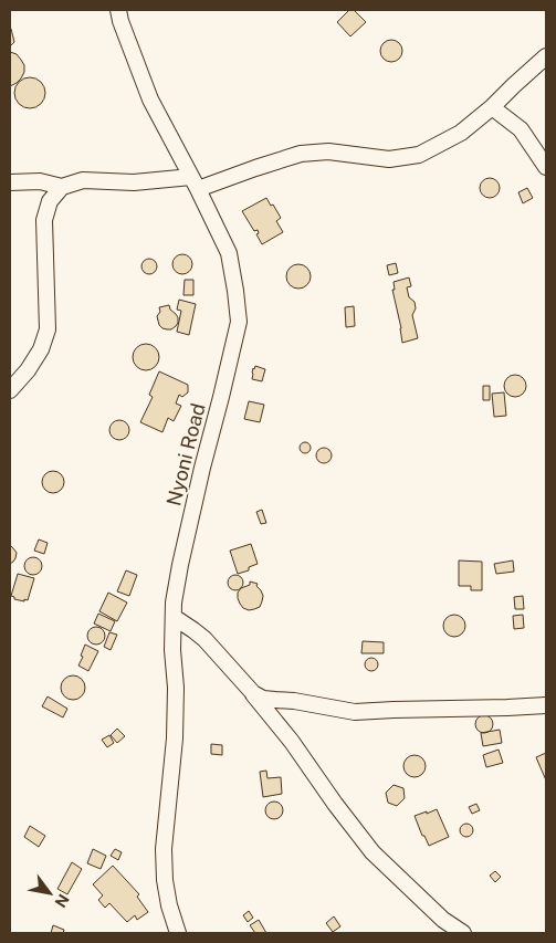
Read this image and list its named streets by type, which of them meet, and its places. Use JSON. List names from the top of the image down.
{
  "streets": {
    "street": ["Nyoni Road"]
  },
  "north": "bottom right"
}
